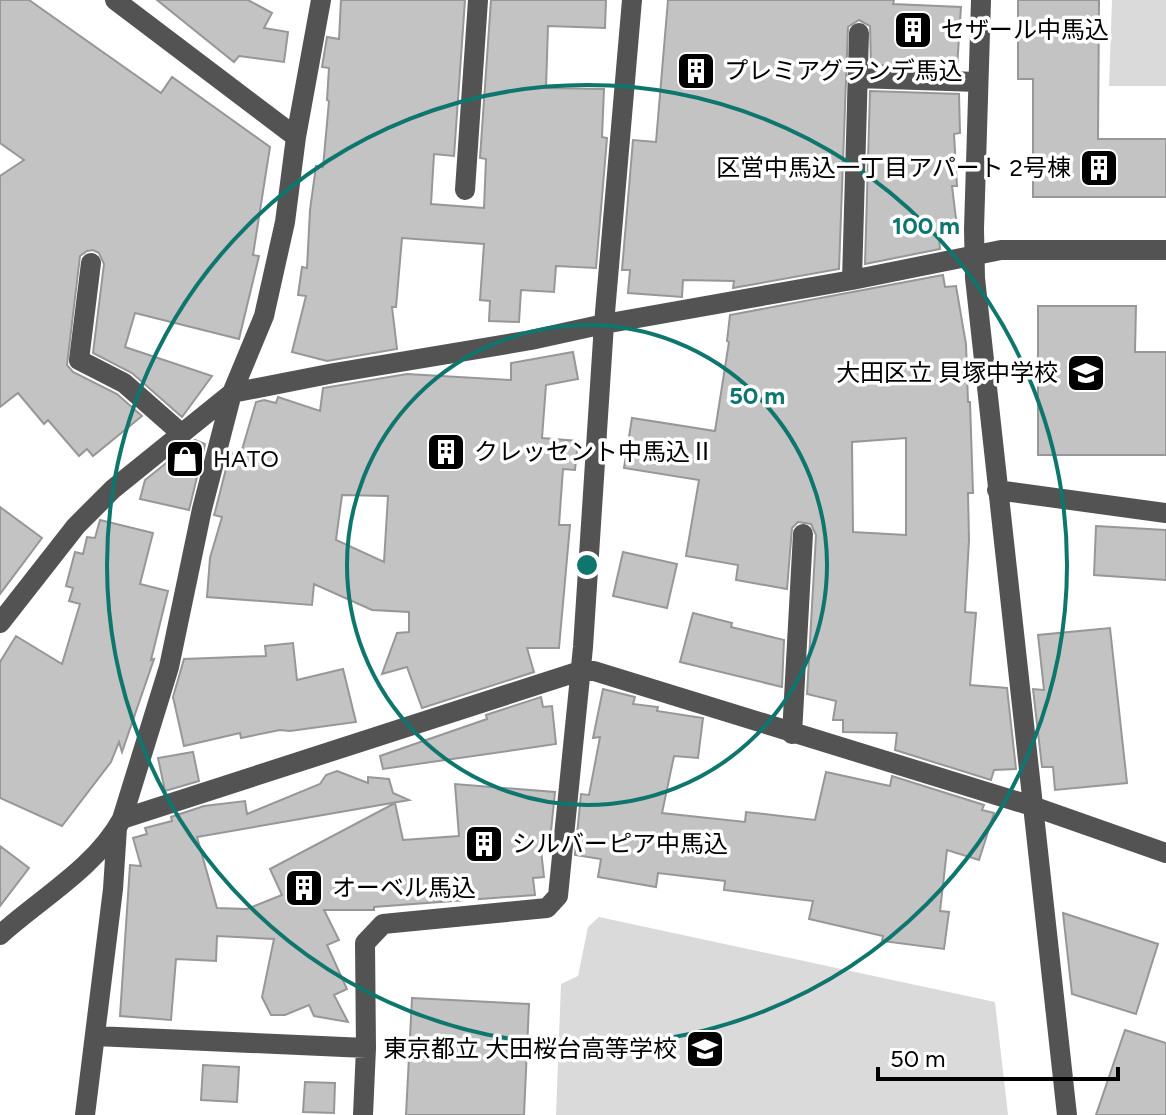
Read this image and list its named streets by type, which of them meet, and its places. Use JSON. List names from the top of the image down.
{
  "places": {
    "building": [
      "セザール中馬込",
      "プレミアグランデ馬込",
      "区営中馬込一丁目アパート 2号棟",
      "クレッセント中馬込Ⅱ",
      "シルバーピア中馬込",
      "オーベル馬込"
    ],
    "school or university": ["大田区立 貝塚中学校", "東京都立 大田桜台高等学校"],
    "shop": ["HATO"]
  },
  "scale_bar": "50 m",
  "rings": ["100 m", "50 m"]
}
